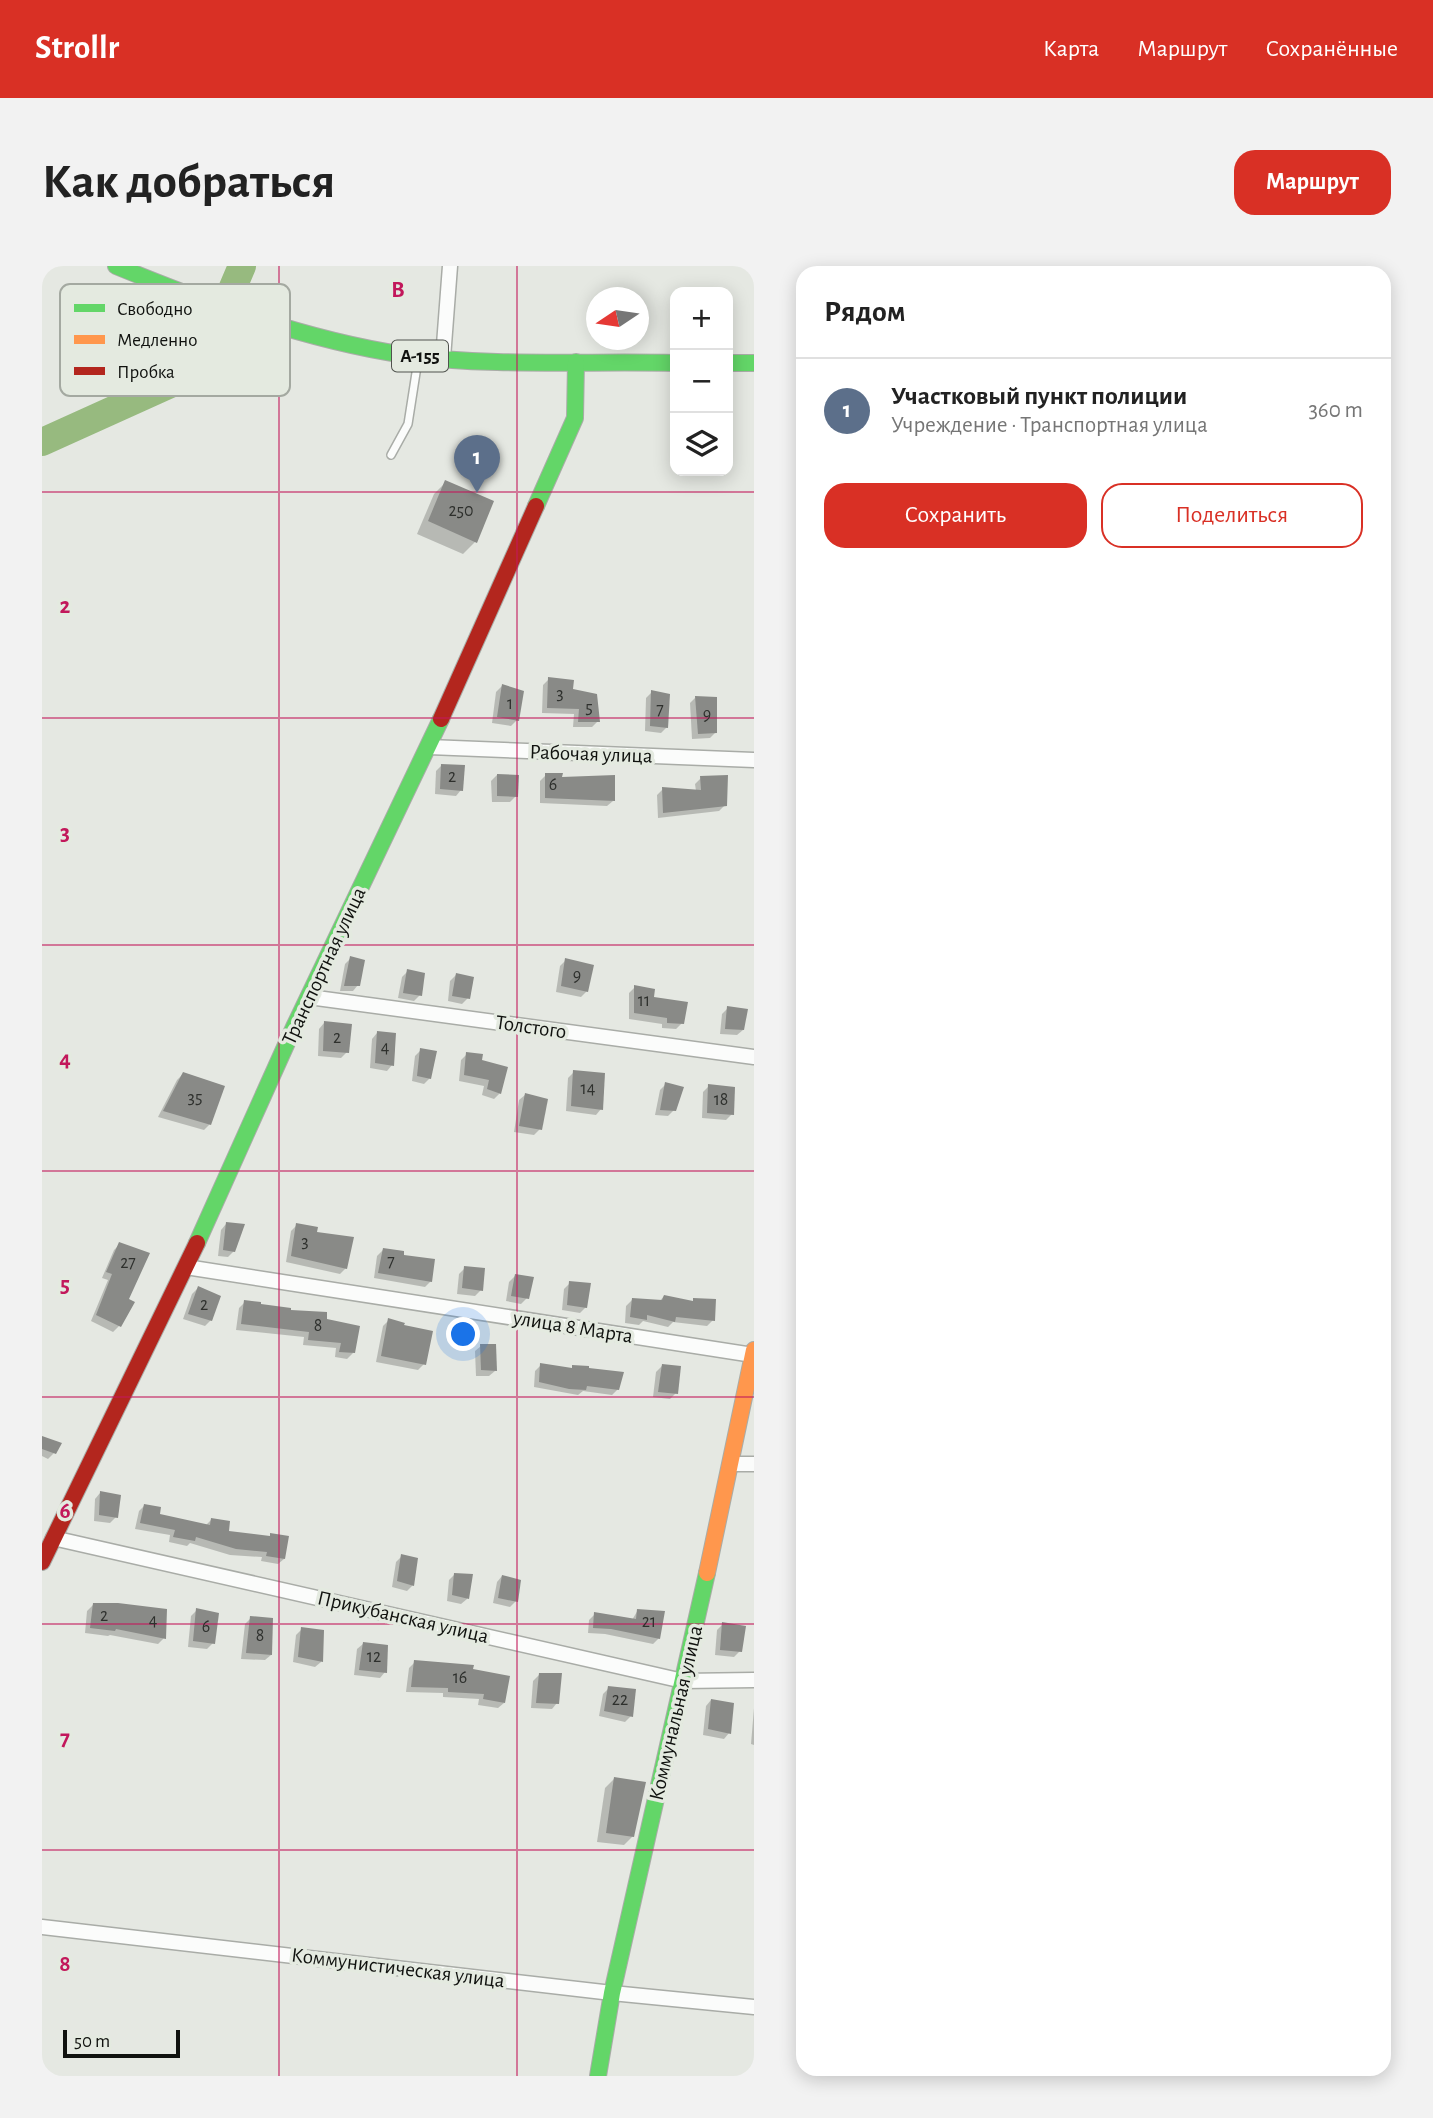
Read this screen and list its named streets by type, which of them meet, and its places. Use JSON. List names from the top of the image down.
{
  "streets": {
    "street": [
      "А-155",
      "Рабочая улица",
      "Транспортная улица",
      "Толстого",
      "улица 8 Марта",
      "Прикубанская улица",
      "Коммунальная улица",
      "Коммунистическая улица"
    ]
  },
  "crossings": [
    ["А-155", "Транспортная улица"],
    ["Рабочая улица", "Транспортная улица"],
    ["Транспортная улица", "Толстого"],
    ["Транспортная улица", "улица 8 Марта"],
    ["Транспортная улица", "Прикубанская улица"],
    ["улица 8 Марта", "Коммунальная улица"],
    ["Прикубанская улица", "Коммунальная улица"],
    ["Коммунальная улица", "Коммунистическая улица"]
  ],
  "house_numbers": [
    "250",
    "3",
    "1",
    "5",
    "7",
    "9",
    "2",
    "6",
    "9",
    "11",
    "2",
    "4",
    "14",
    "35",
    "18",
    "3",
    "7",
    "27",
    "2",
    "8",
    "2",
    "4",
    "21",
    "6",
    "8",
    "12",
    "16",
    "22"
  ],
  "legend": ["Свободно", "Медленно", "Пробка"],
  "scale_bar": "50 m",
  "north": "left",
  "page": {
    "header": "Strollr",
    "nav": ["Карта", "Маршрут", "Сохранённые"],
    "buttons": [
      "Маршрут",
      ["Сохранить", "Поделиться"]
    ],
    "title": "Как добраться",
    "heading": "Рядом",
    "map_buttons": ["+", "−"],
    "list": [
      {
        "mark": "1",
        "name": "Участковый пункт полиции",
        "note": "Учреждение · Транспортная улица",
        "value": "360 m"
      }
    ],
    "pins": "1",
    "scale": "50 m"
  },
  "grid": {
    "columns": ["B"],
    "rows": [
      "2",
      "3",
      "4",
      "5",
      "6",
      "7",
      "8"
    ]
  }
}
